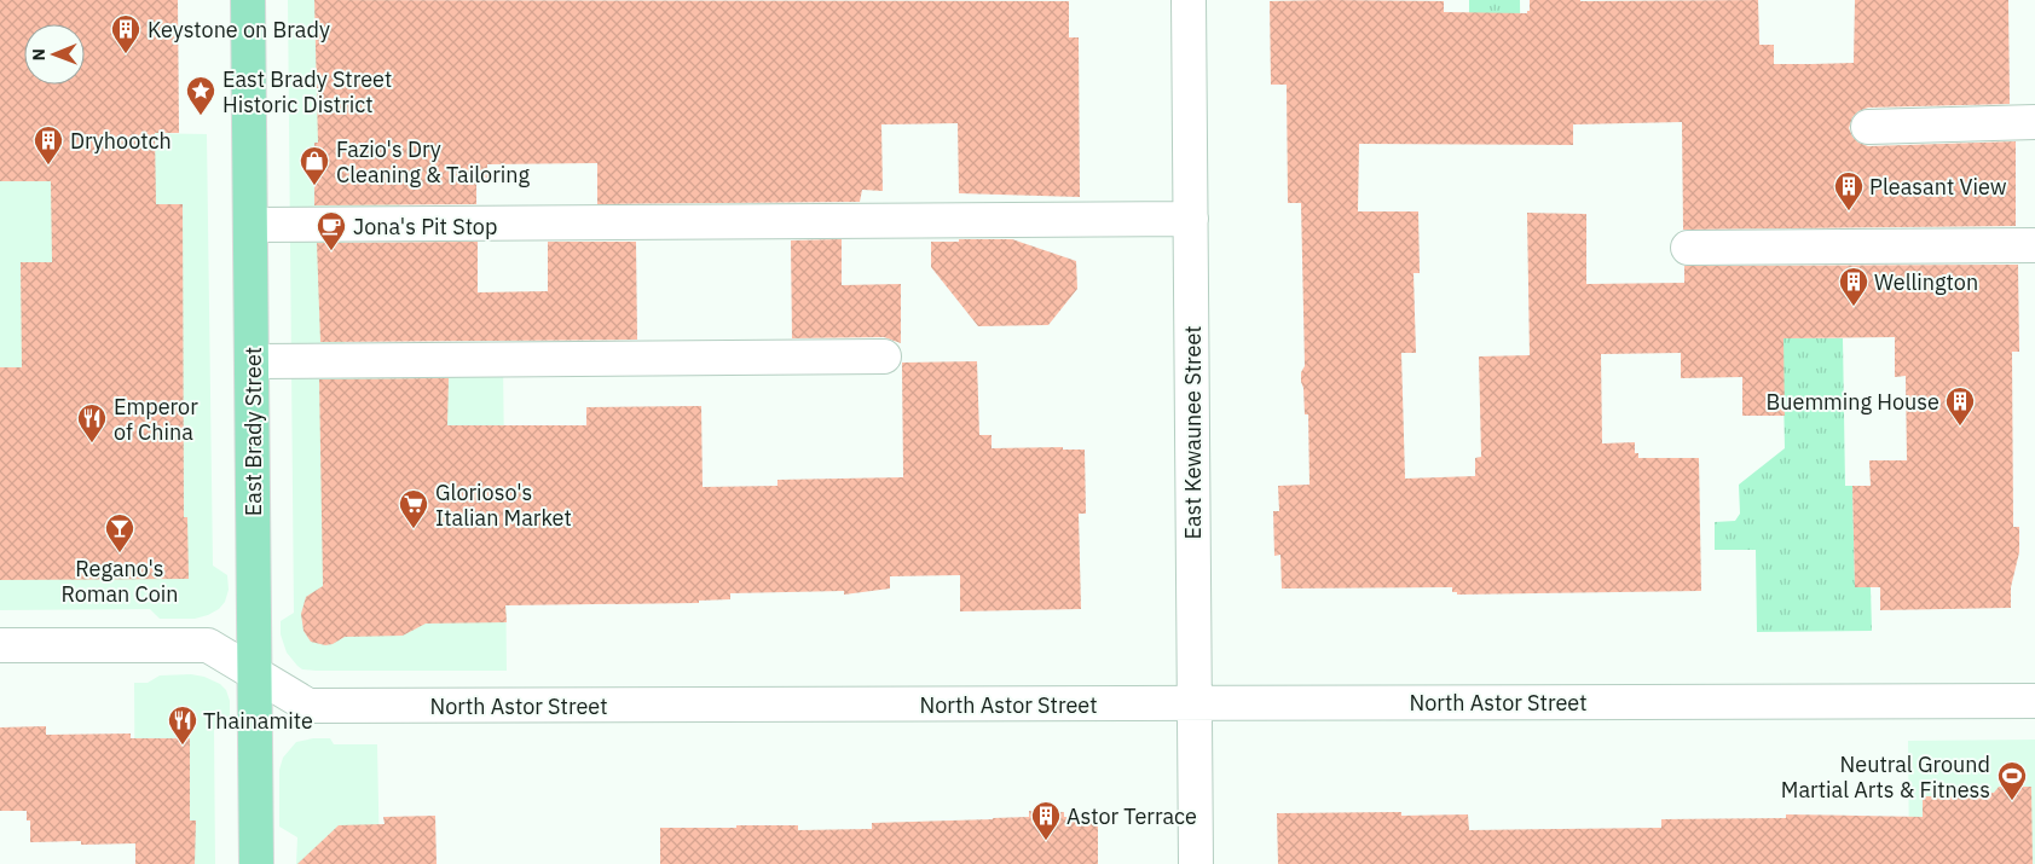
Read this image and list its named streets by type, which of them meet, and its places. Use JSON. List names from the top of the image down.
{
  "streets": {
    "main road": ["East Brady Street"],
    "street": ["East Kewaunee Street", "North Astor Street"]
  },
  "crossings": [
    ["East Brady Street", "North Astor Street"],
    ["East Kewaunee Street", "North Astor Street"]
  ],
  "places": {
    "building": [
      "Keystone on Brady",
      "Dryhootch",
      "Pleasant View",
      "Wellington",
      "Buemming House",
      "Astor Terrace"
    ],
    "place": ["East Brady Street Historic District"],
    "shop": ["Fazio's Dry Cleaning & Tailoring"],
    "cafe": ["Jona's Pit Stop"],
    "restaurant": ["Emperor of China", "Thainamite"],
    "supermarket": ["Glorioso's Italian Market"],
    "bar": ["Regano's Roman Coin"],
    "sports": ["Neutral Ground Martial Arts & Fitness"]
  },
  "north": "left"
}
